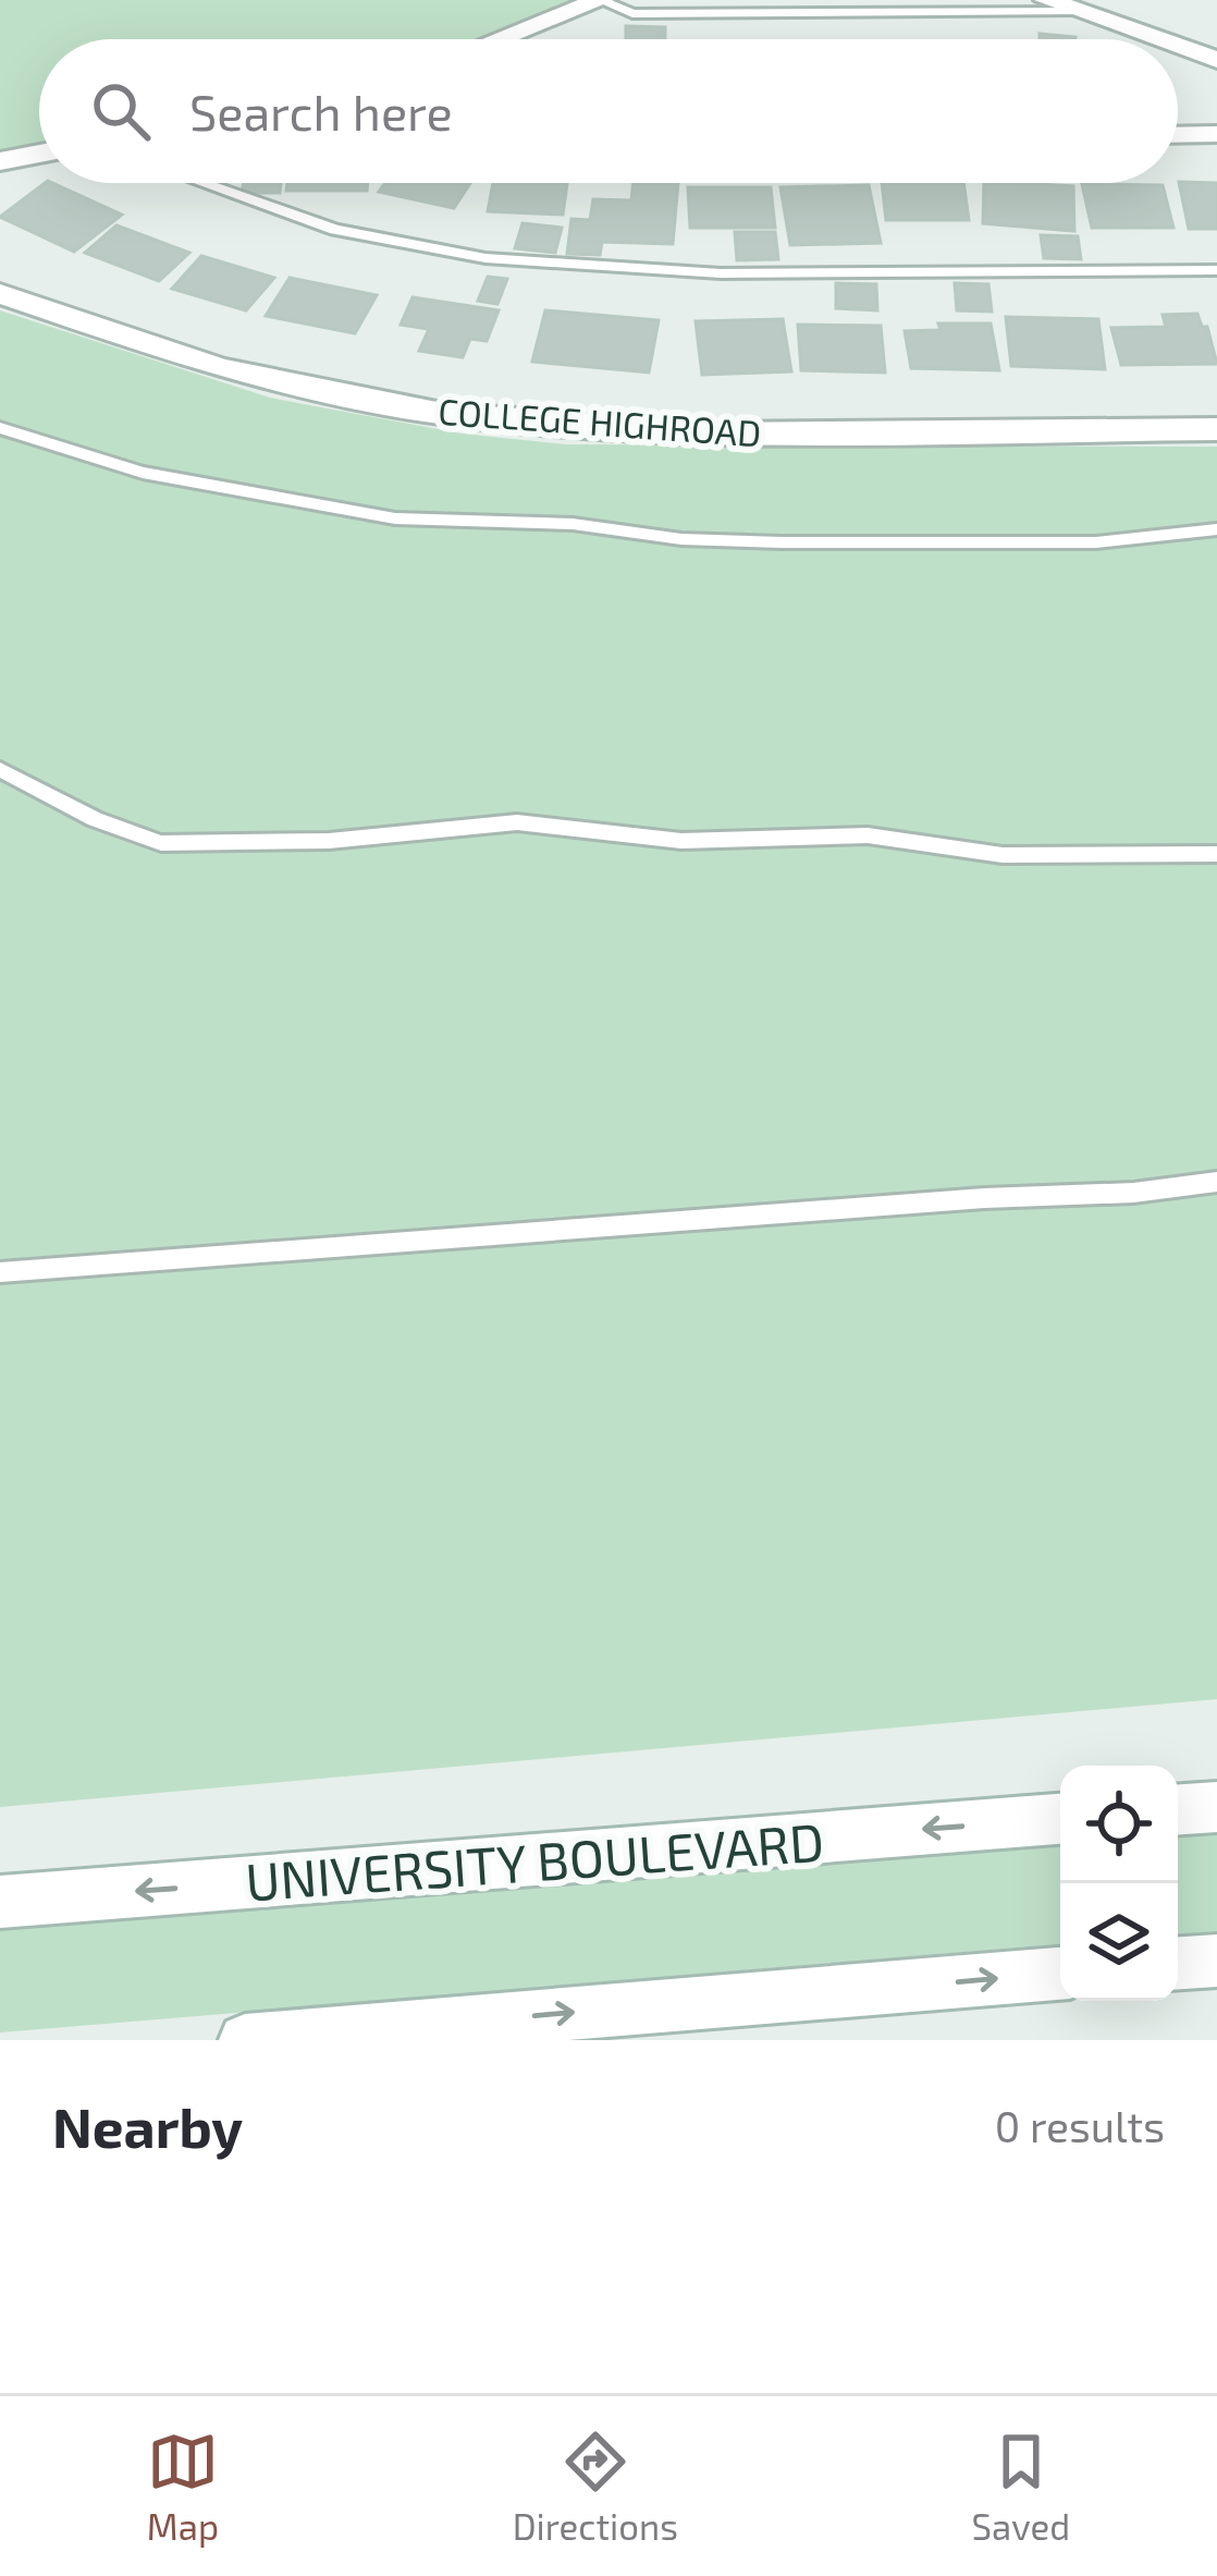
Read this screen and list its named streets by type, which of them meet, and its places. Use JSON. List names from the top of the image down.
{
  "streets": {
    "street": ["COLLEGE HIGHROAD", "UNIVERSITY BOULEVARD"]
  },
  "page": {
    "search": "Search here",
    "heading": ["Nearby", "0 results"],
    "nav": ["Map", "Directions", "Saved"]
  }
}
